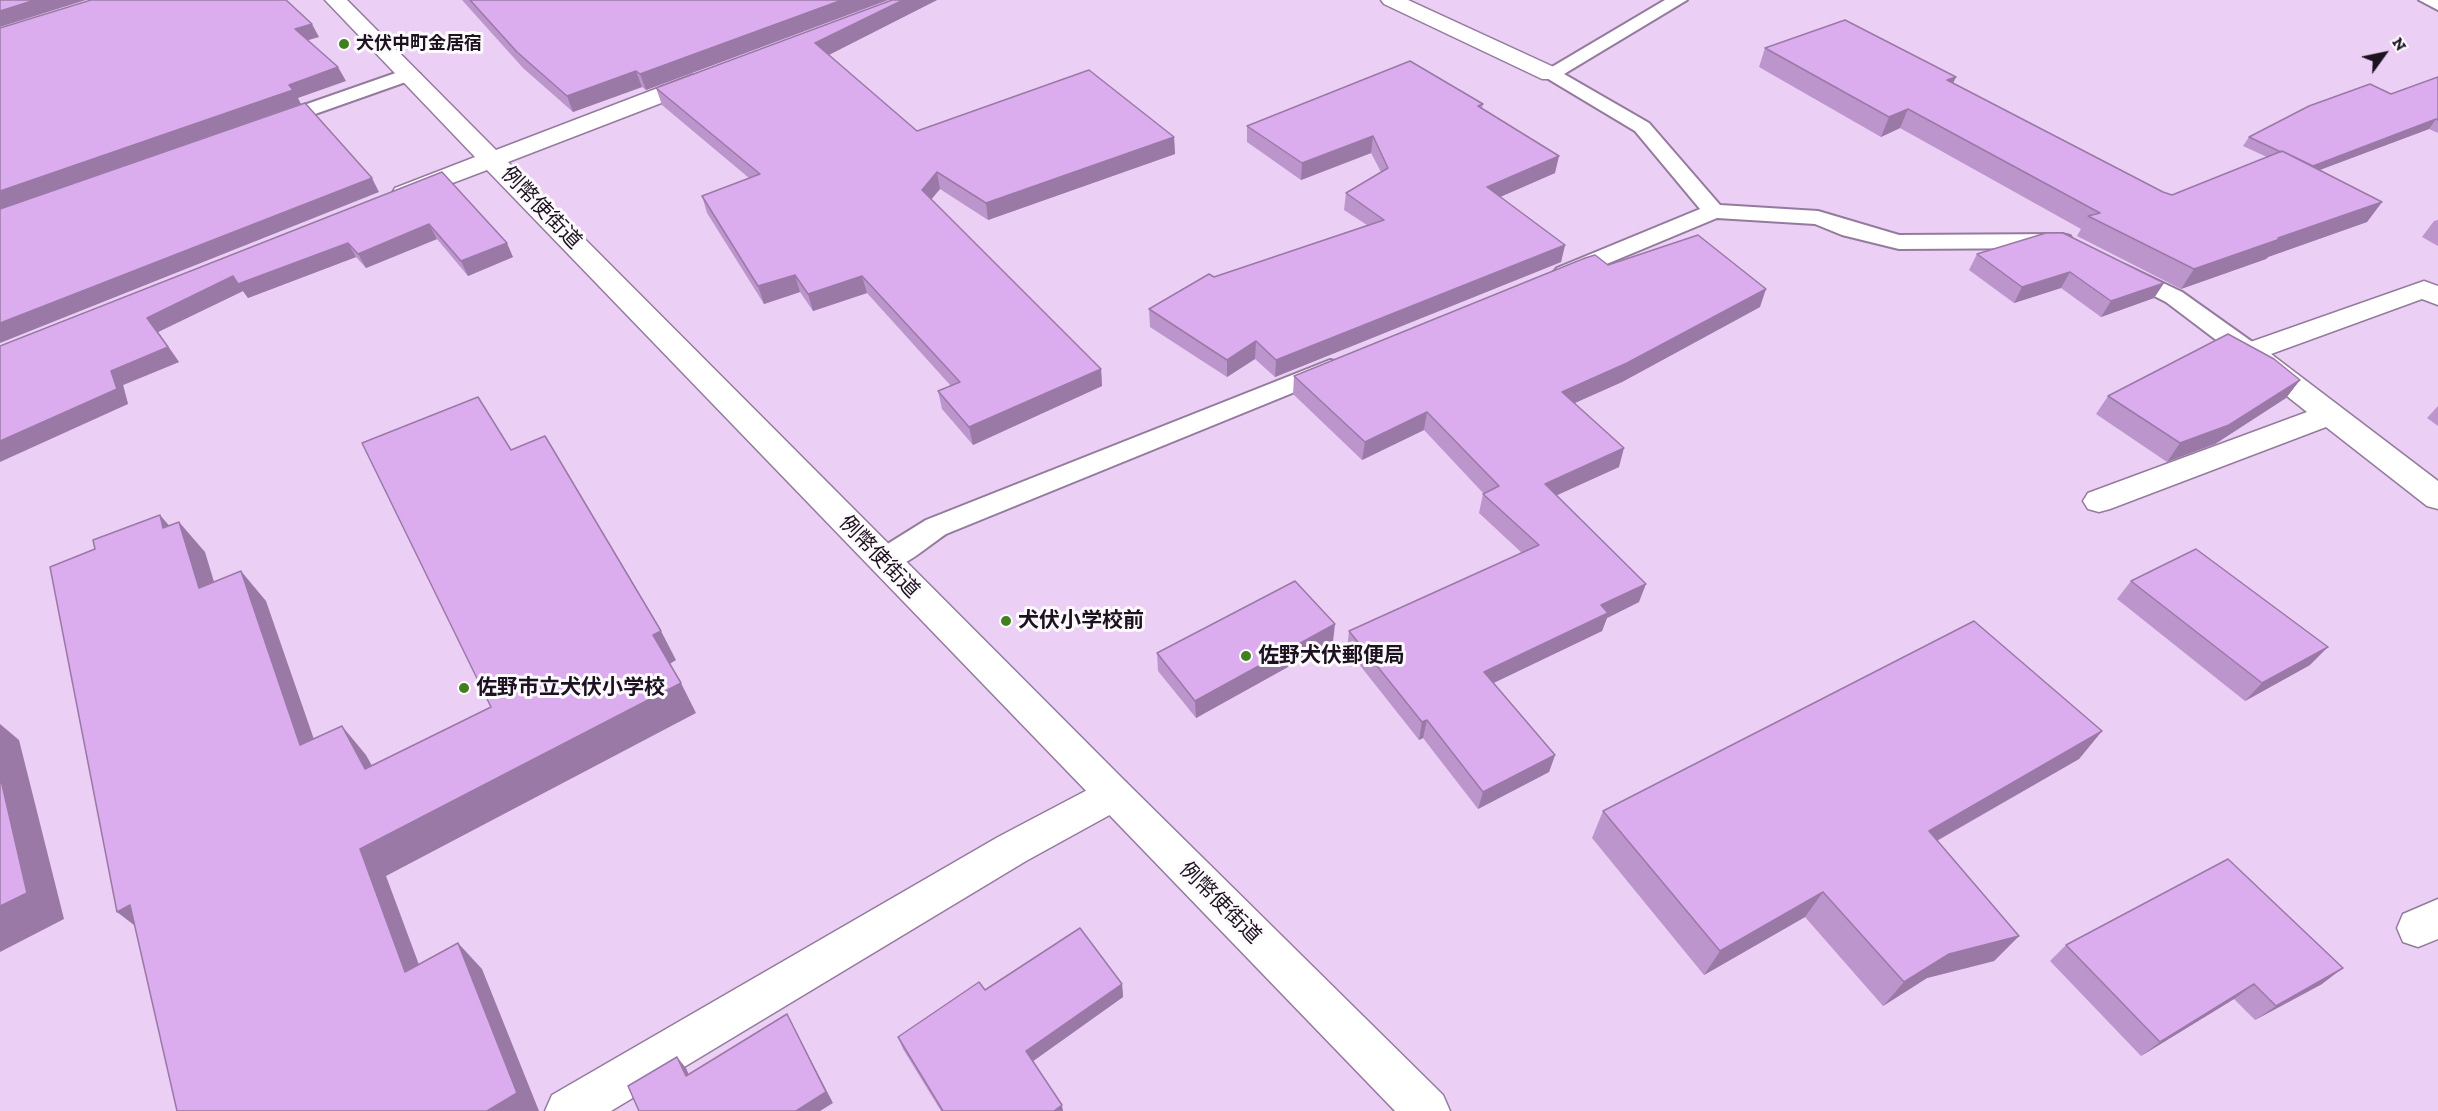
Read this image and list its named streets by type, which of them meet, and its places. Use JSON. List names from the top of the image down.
{
  "streets": {
    "main road": ["例幣使街道"]
  },
  "places": [
    "犬伏中町金居宿",
    "犬伏小学校前",
    "佐野犬伏郵便局",
    "佐野市立犬伏小学校"
  ],
  "north": "top right"
}
